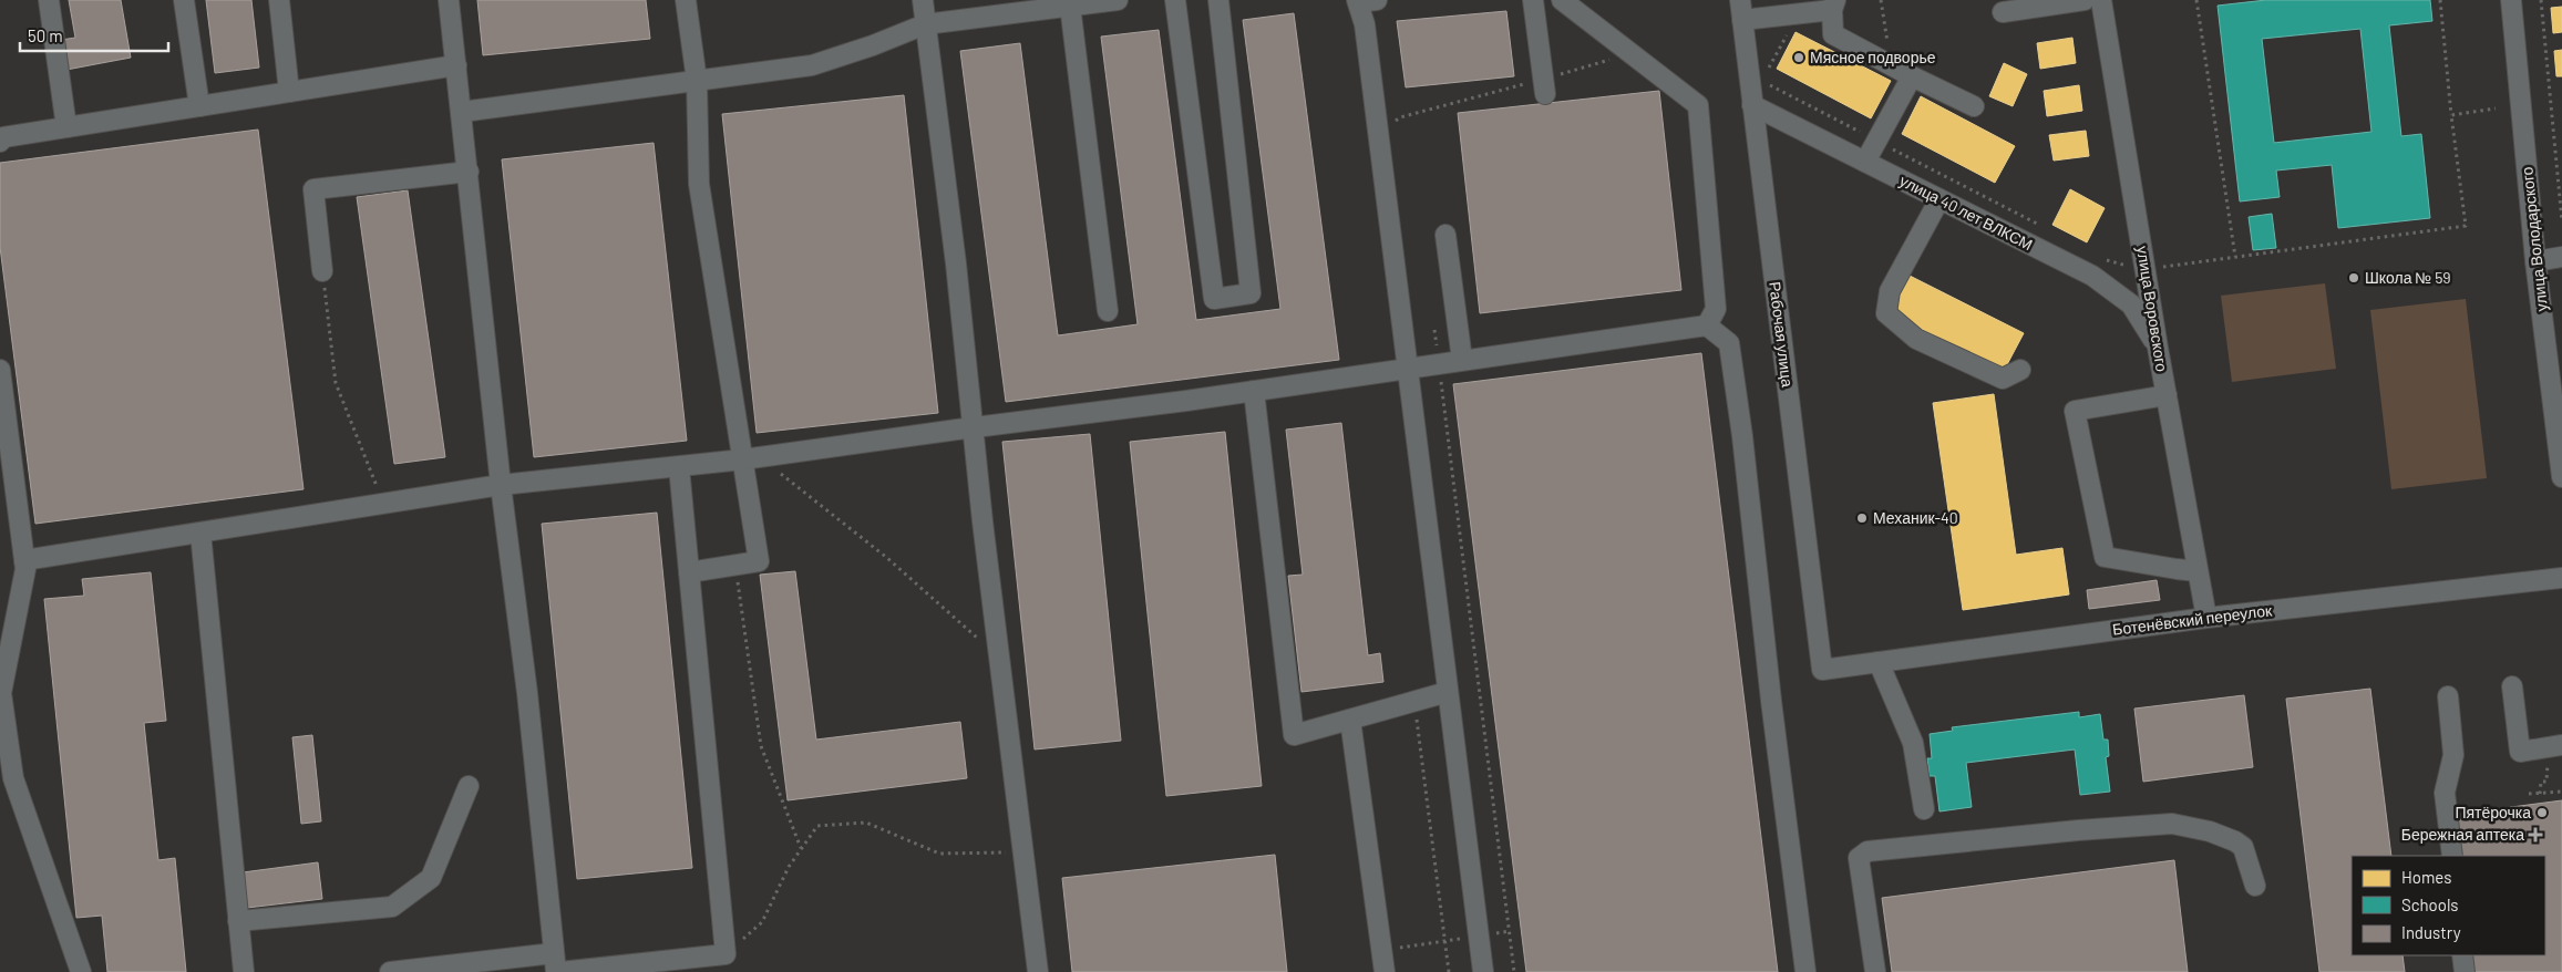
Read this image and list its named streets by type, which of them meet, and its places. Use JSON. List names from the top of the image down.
{
  "streets": {
    "street": [
      "улица 40 лет ВЛКСМ",
      "улица Володарского",
      "улица Воровского",
      "Рабочая улица",
      "Ботенёвский переулок"
    ]
  },
  "crossings": [
    ["улица 40 лет ВЛКСМ", "улица Воровского"],
    ["улица 40 лет ВЛКСМ", "Рабочая улица"],
    ["улица Воровского", "Ботенёвский переулок"],
    ["Рабочая улица", "Ботенёвский переулок"]
  ],
  "places": {
    "other": [
      "Мясное подворье",
      "Школа № 59",
      "Механик-40",
      "Пятёрочка"
    ],
    "health": ["Бережная аптека"]
  },
  "legend": ["Homes", "Schools", "Industry"],
  "scale_bar": "50 m"
}
